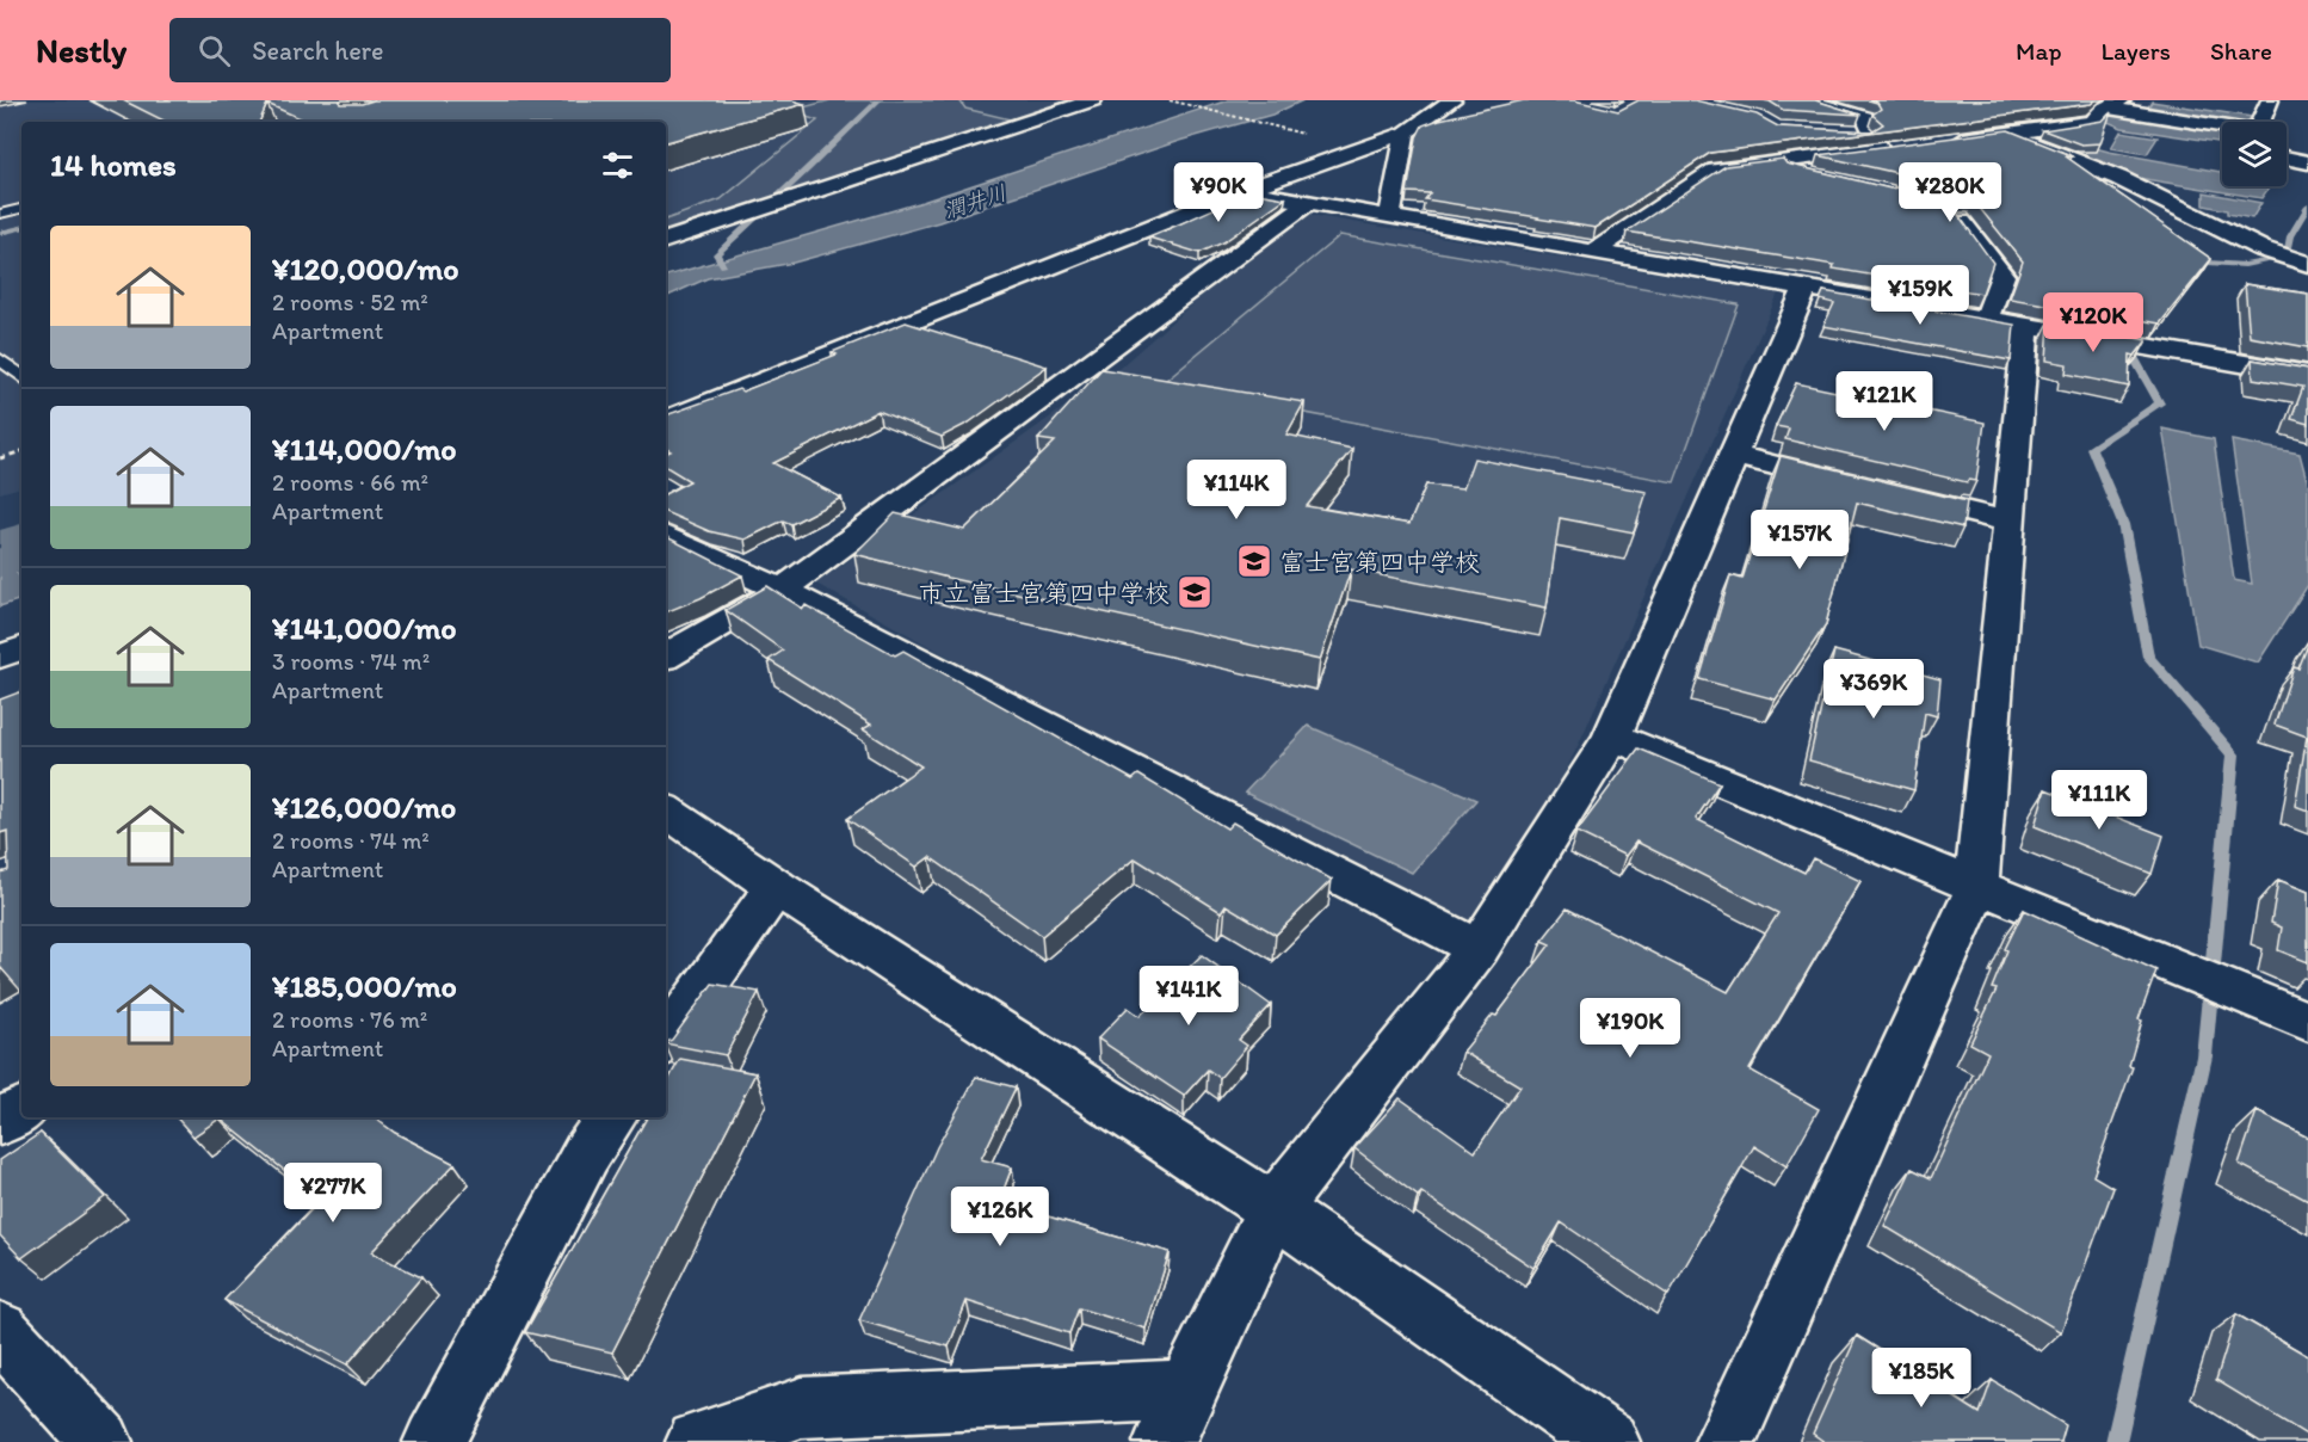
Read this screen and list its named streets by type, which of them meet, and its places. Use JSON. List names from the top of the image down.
{
  "water": ["潤井川"],
  "places": {
    "school or university": ["富士宮第四中学校", "市立富士宮第四中学校"]
  },
  "page": {
    "header": "Nestly",
    "search": "Search here",
    "nav": ["Map", "Layers", "Share"],
    "heading": "14 homes",
    "price": [
      "¥90K",
      "¥280K",
      "¥159K",
      "¥120K",
      "¥121K",
      "¥114K",
      "¥157K",
      "¥369K",
      "¥111K",
      "¥141K",
      "¥190K",
      "¥277K",
      "¥126K",
      "¥185K"
    ],
    "list": [
      {
        "name": "¥120,000/mo",
        "note": "2 rooms · 52 m² · Apartment"
      },
      {
        "name": "¥114,000/mo",
        "note": "2 rooms · 66 m² · Apartment"
      },
      {
        "name": "¥141,000/mo",
        "note": "3 rooms · 74 m² · Apartment"
      },
      {
        "name": "¥126,000/mo",
        "note": "2 rooms · 74 m² · Apartment"
      },
      {
        "name": "¥185,000/mo",
        "note": "2 rooms · 76 m² · Apartment"
      }
    ]
  }
}
